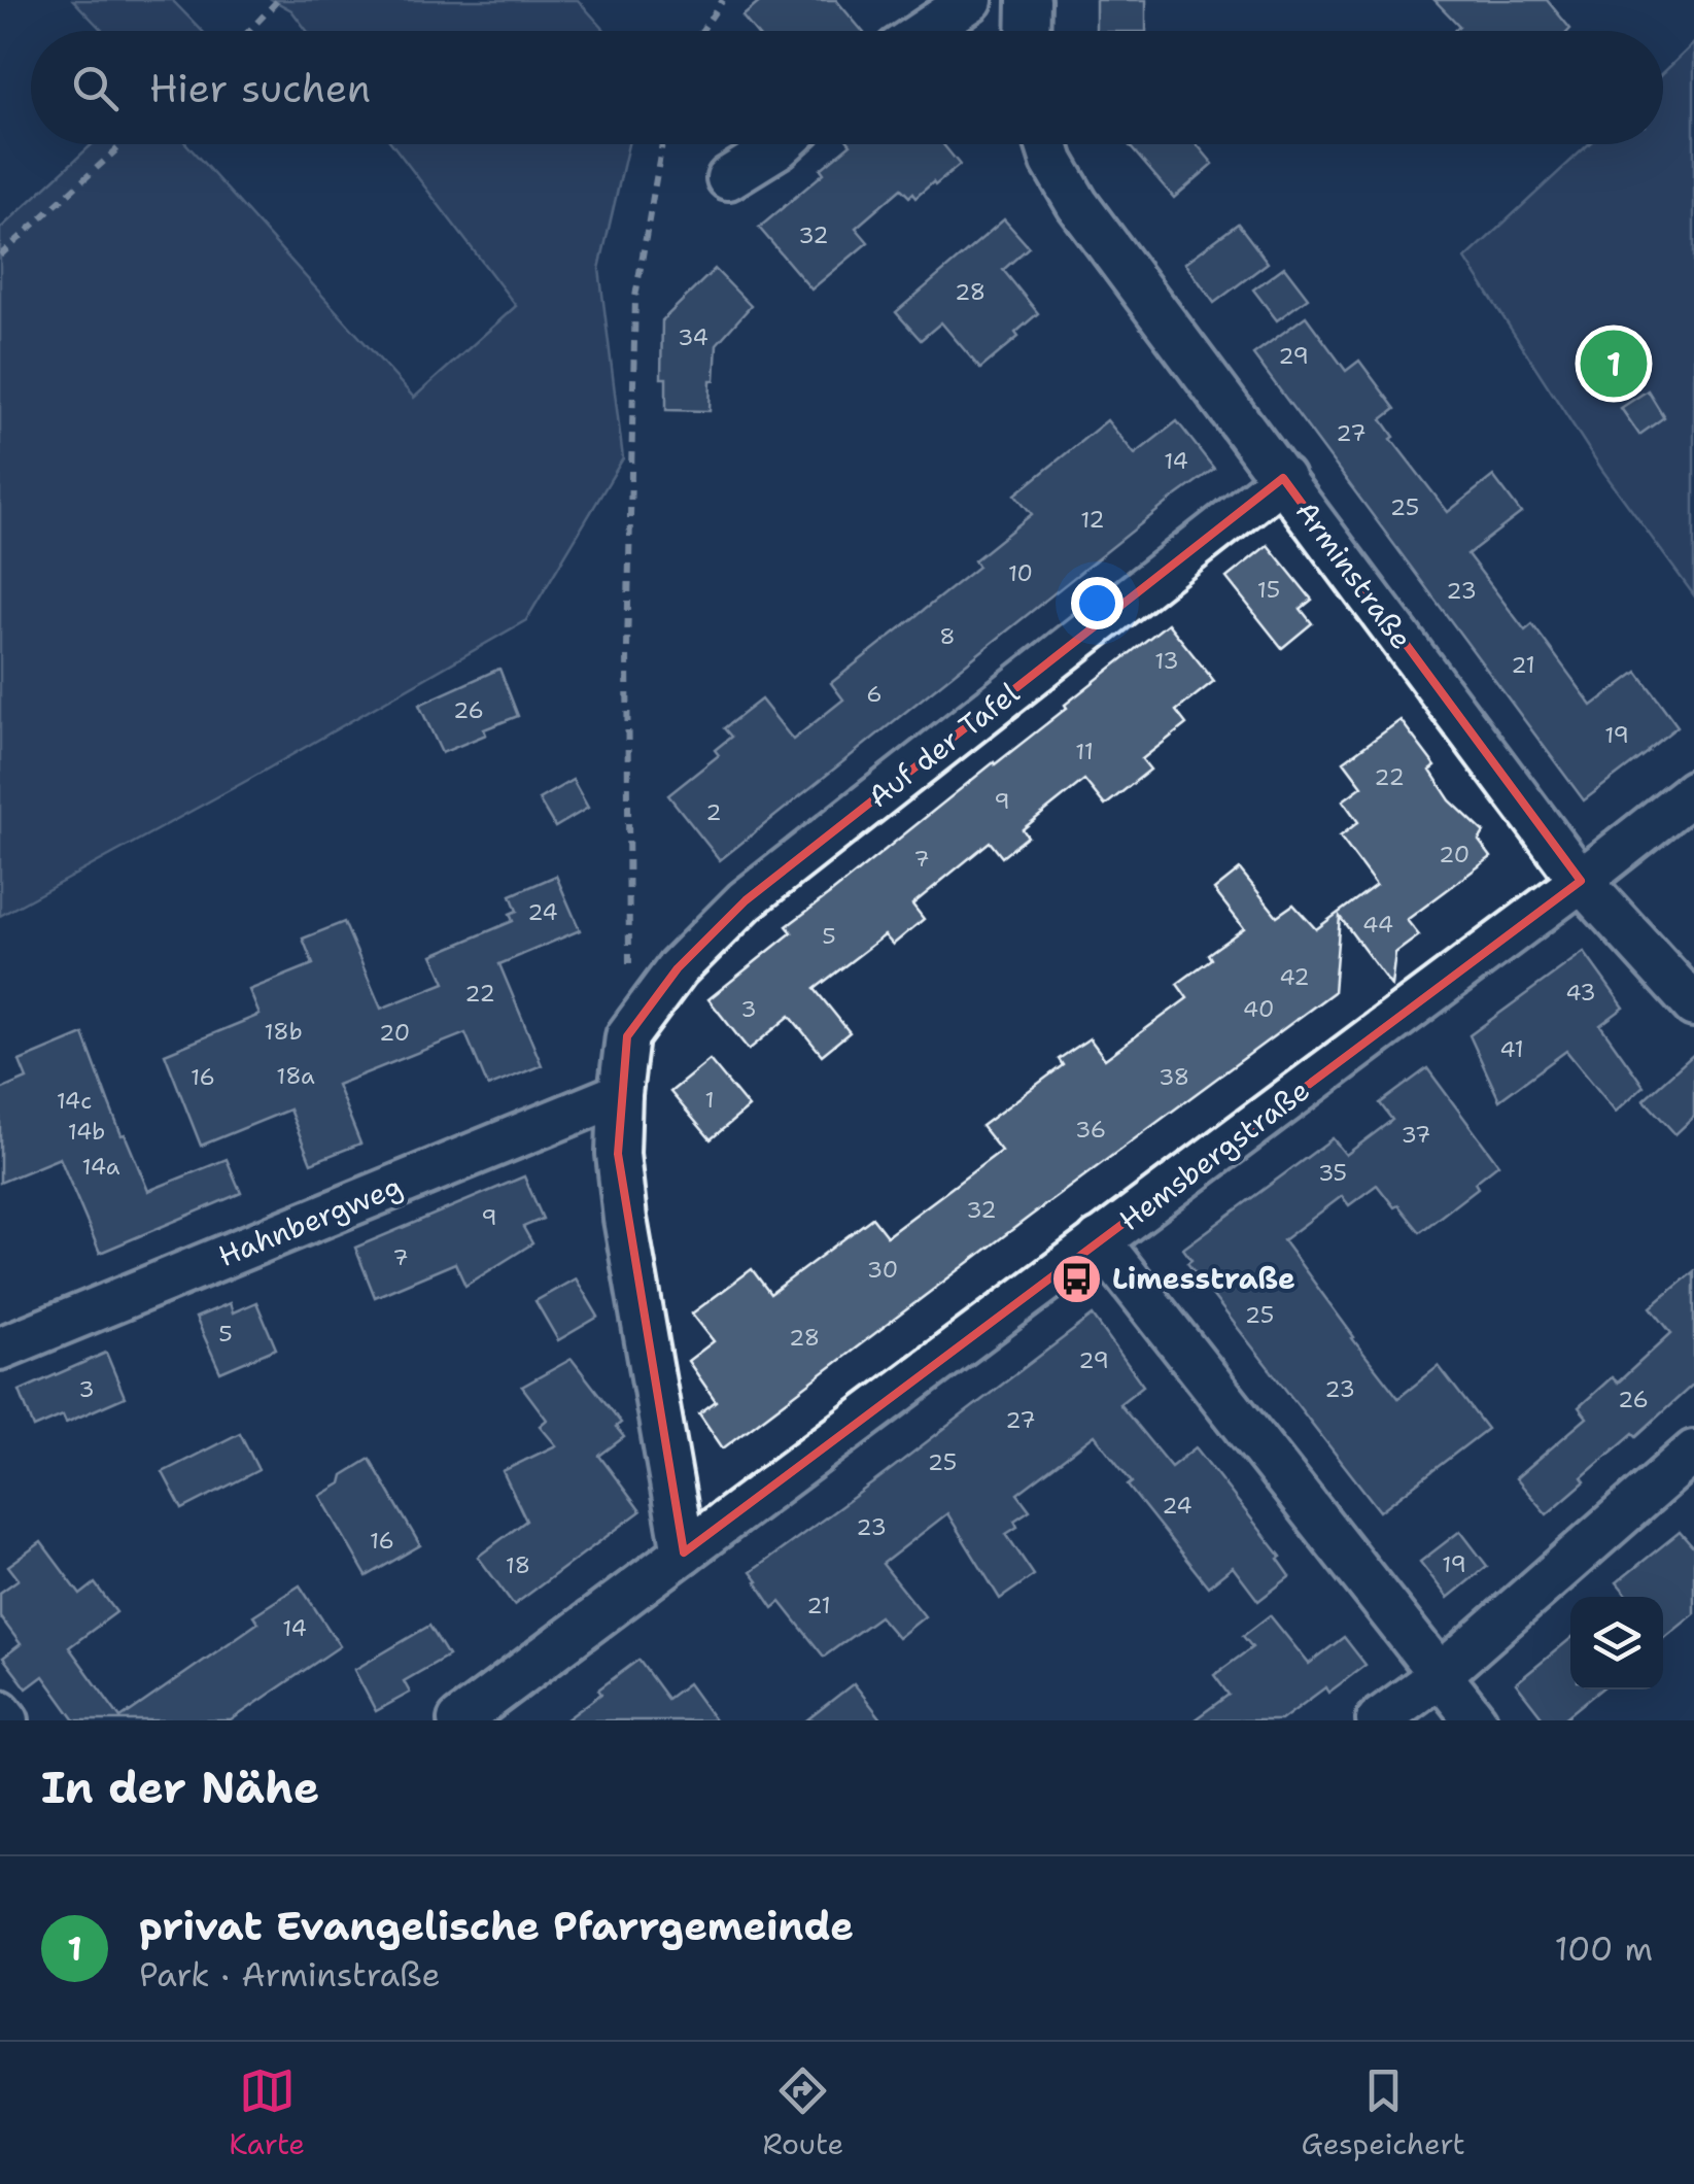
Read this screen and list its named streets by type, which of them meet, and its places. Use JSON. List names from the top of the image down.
{
  "streets": {
    "street": [
      "Arminstraße",
      "Auf der Tafel",
      "Hemsbergstraße",
      "Hahnbergweg"
    ]
  },
  "crossings": [
    ["Arminstraße", "Auf der Tafel"],
    ["Arminstraße", "Hemsbergstraße"],
    ["Auf der Tafel", "Hahnbergweg"]
  ],
  "places": {
    "bus stop": ["Limesstraße"]
  },
  "house_numbers": [
    "32",
    "28",
    "34",
    "29",
    "27",
    "14",
    "25",
    "12",
    "10",
    "15",
    "23",
    "8",
    "13",
    "21",
    "6",
    "26",
    "19",
    "11",
    "22",
    "9",
    "2",
    "20",
    "7",
    "24",
    "44",
    "5",
    "42",
    "43",
    "22",
    "3",
    "40",
    "18b",
    "20",
    "41",
    "18a",
    "16",
    "38",
    "1",
    "14c",
    "36",
    "14b",
    "37",
    "14a",
    "35",
    "32",
    "9",
    "7",
    "30",
    "25",
    "5",
    "28",
    "29",
    "3",
    "23",
    "26",
    "27",
    "25",
    "24",
    "23",
    "16",
    "19",
    "18",
    "21",
    "14"
  ],
  "page": {
    "search": "Hier suchen",
    "pins": "1",
    "heading": "In der Nähe",
    "list": [
      {
        "mark": "1",
        "name": "privat Evangelische Pfarrgemeinde",
        "note": "Park · Arminstraße",
        "value": "100 m"
      }
    ],
    "nav": ["Karte", "Route", "Gespeichert"]
  }
}
